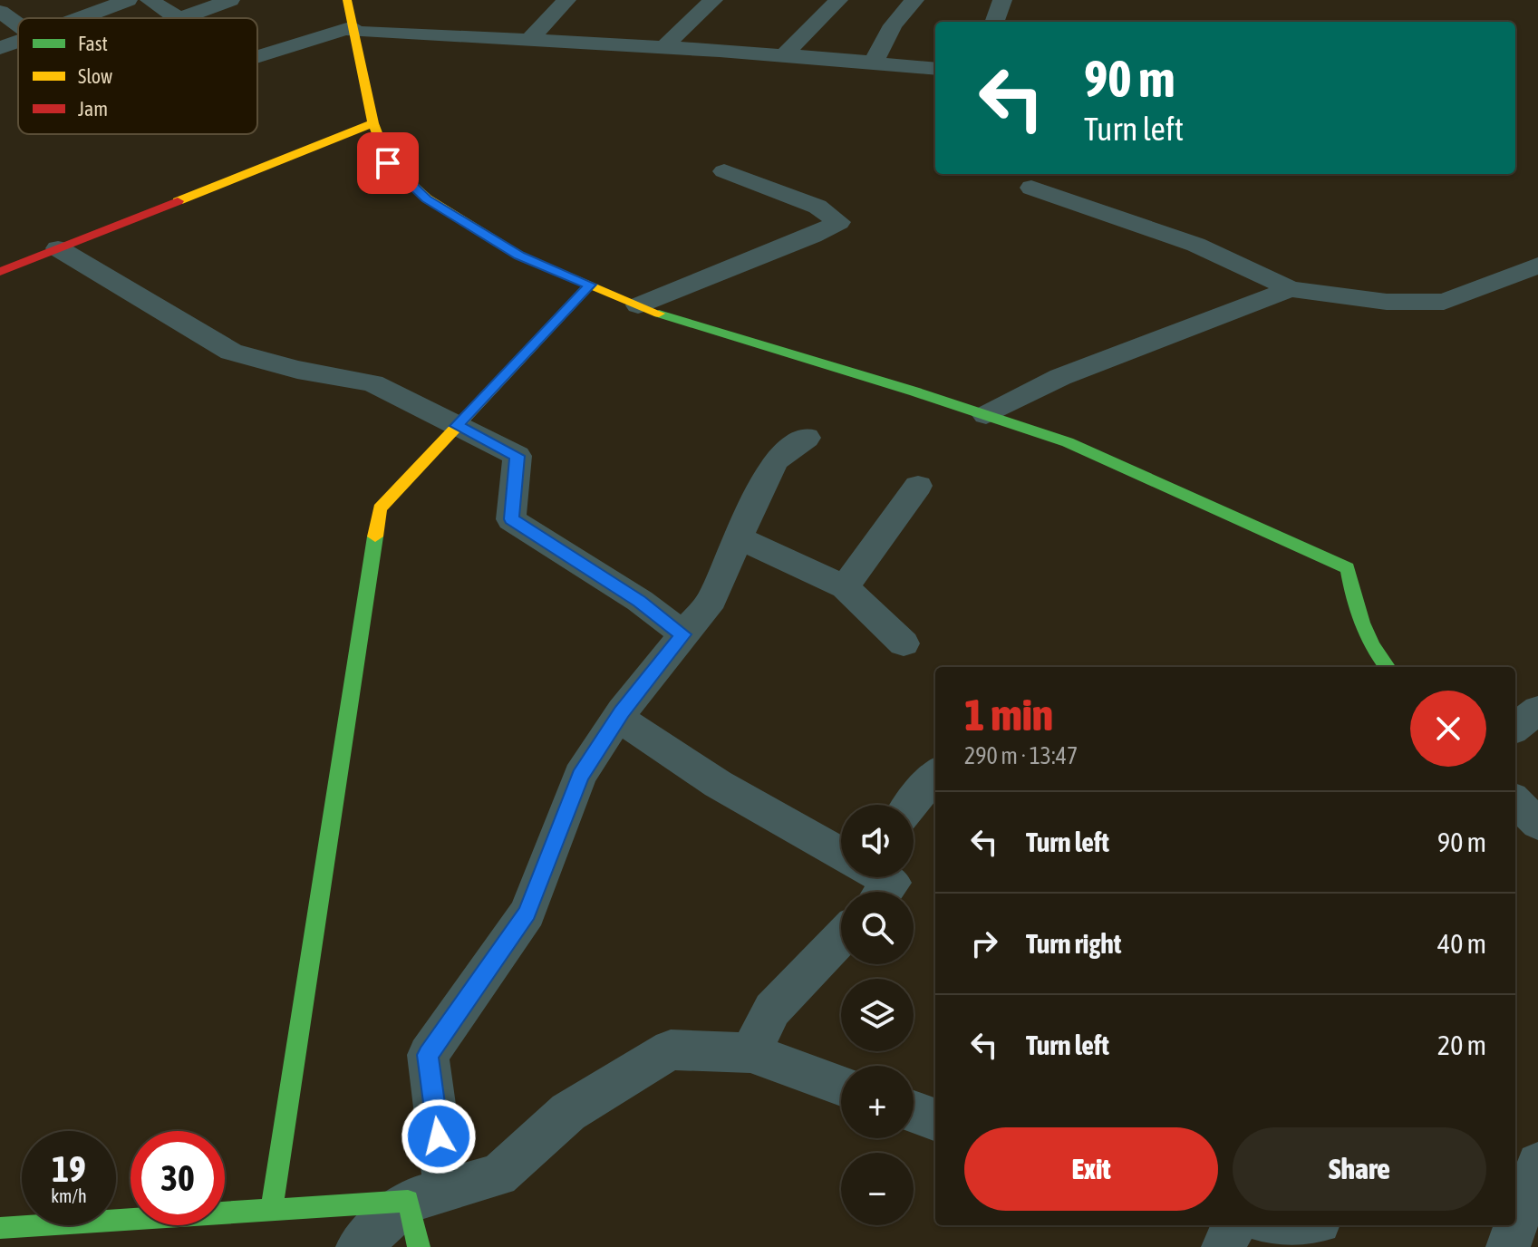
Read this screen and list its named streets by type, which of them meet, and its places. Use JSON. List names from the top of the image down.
{
  "legend": ["Fast", "Slow", "Jam"],
  "page": {
    "turn": ["90 m", "Turn left"],
    "heading": ["1 min", "290 m · 13:47"],
    "list": [
      {
        "name": "Turn left",
        "value": "90 m"
      },
      {
        "name": "Turn right",
        "value": "40 m"
      },
      {
        "name": "Turn left",
        "value": "20 m"
      }
    ],
    "map_buttons": ["+", "−"],
    "buttons": ["Exit", "Share"],
    "speed": "19 km/h",
    "limit": "30"
  }
}
